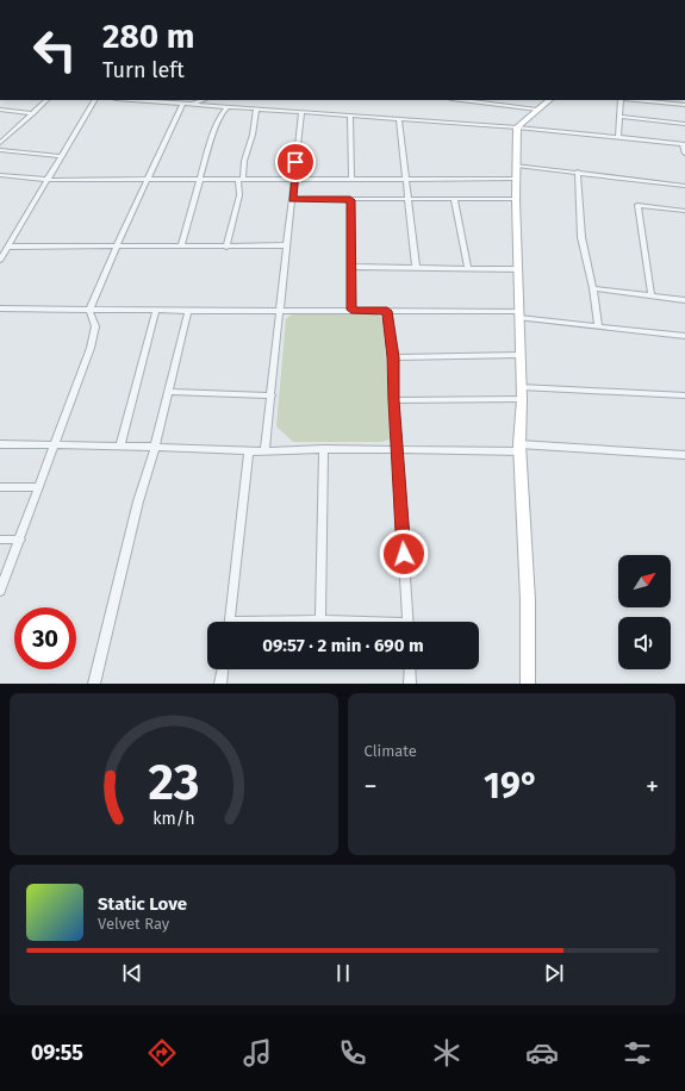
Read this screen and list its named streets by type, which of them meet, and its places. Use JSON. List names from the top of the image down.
{
  "north": "top right",
  "page": {
    "turn": ["280 m", "Turn left"],
    "limit": "30",
    "trip": "09:57 · 2 min · 690 m",
    "tile": "Climate",
    "heat": ["−", "19°", "+"],
    "song": ["Static Love", "Velvet Ray"],
    "tabs": "09:55",
    "gauge": ["23", "km/h"]
  }
}
